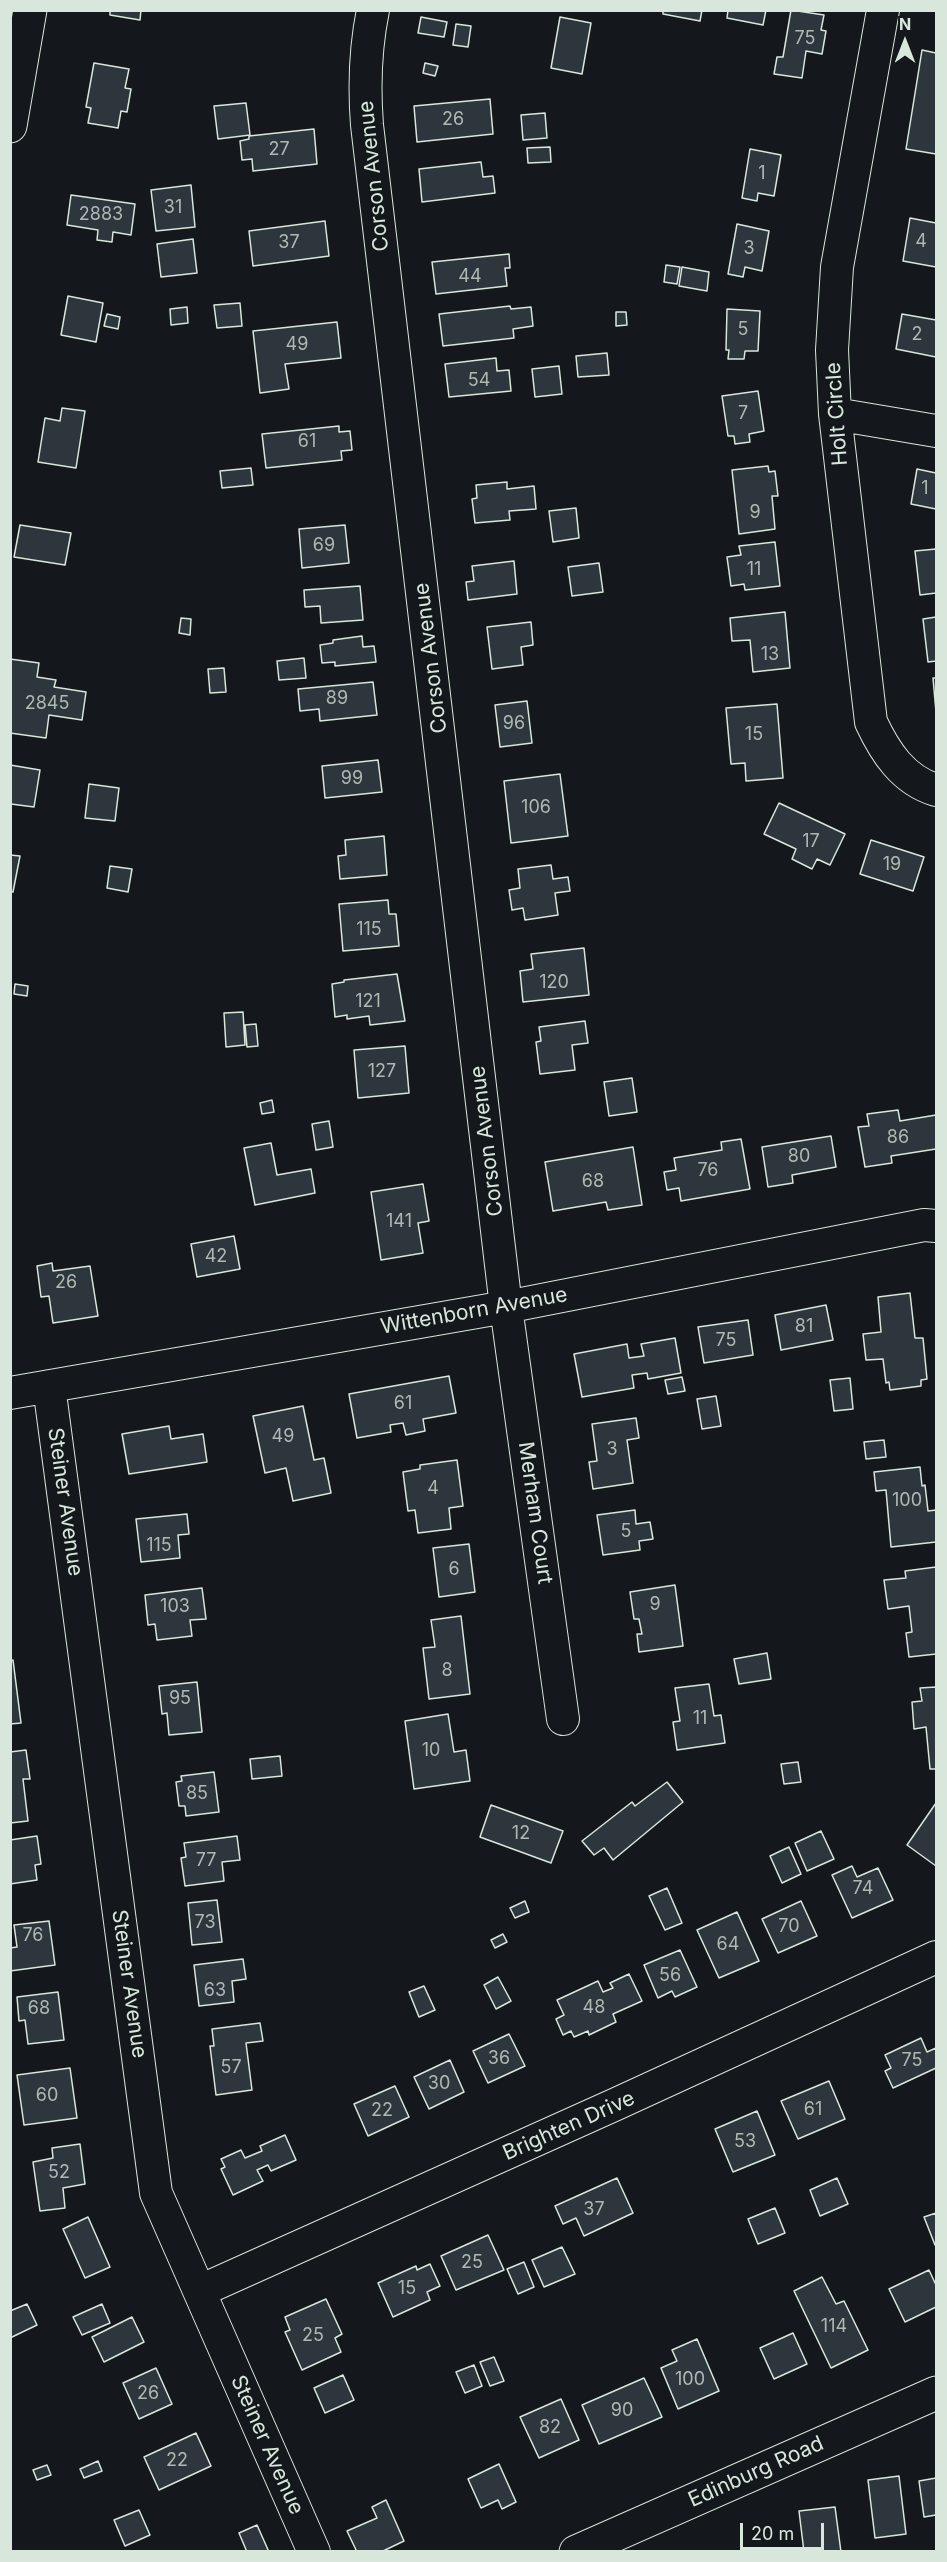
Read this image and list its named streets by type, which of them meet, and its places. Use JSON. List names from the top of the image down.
{
  "streets": {
    "main road": ["Edinburg Road"],
    "street": [
      "Corson Avenue",
      "Holt Circle",
      "Wittenborn Avenue",
      "Steiner Avenue",
      "Merham Court",
      "Brighten Drive"
    ]
  },
  "crossings": [
    ["Corson Avenue", "Wittenborn Avenue"],
    ["Corson Avenue", "Merham Court"],
    ["Wittenborn Avenue", "Steiner Avenue"],
    ["Wittenborn Avenue", "Merham Court"],
    ["Steiner Avenue", "Brighten Drive"]
  ],
  "house_numbers": [
    "75",
    "26",
    "27",
    "1",
    "31",
    "2883",
    "4",
    "37",
    "3",
    "44",
    "5",
    "2",
    "49",
    "54",
    "7",
    "61",
    "1",
    "9",
    "69",
    "11",
    "13",
    "89",
    "2845",
    "96",
    "15",
    "99",
    "106",
    "17",
    "19",
    "115",
    "120",
    "121",
    "127",
    "86",
    "80",
    "76",
    "68",
    "141",
    "42",
    "26",
    "81",
    "75",
    "61",
    "49",
    "3",
    "4",
    "100",
    "5",
    "115",
    "6",
    "9",
    "103",
    "8",
    "95",
    "11",
    "10",
    "85",
    "12",
    "77",
    "74",
    "73",
    "70",
    "76",
    "64",
    "56",
    "63",
    "48",
    "68",
    "36",
    "75",
    "57",
    "30",
    "60",
    "61",
    "22",
    "53",
    "52",
    "37",
    "25",
    "15",
    "114",
    "25",
    "100",
    "26",
    "90",
    "82",
    "22"
  ],
  "scale_bar": "20 m",
  "north": "top"
}
